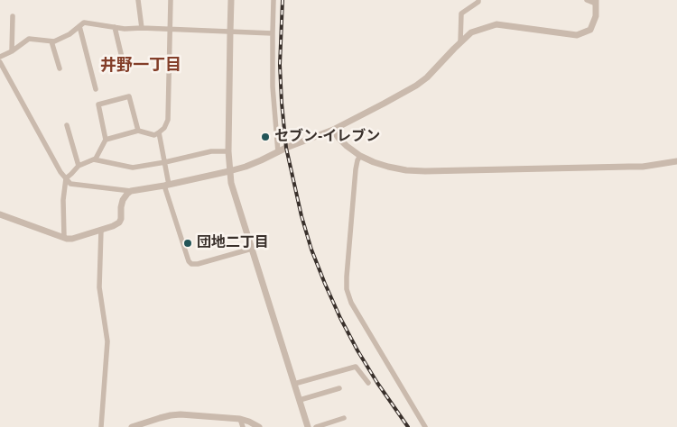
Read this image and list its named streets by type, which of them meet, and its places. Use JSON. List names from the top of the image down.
{
  "districts": ["井野一丁目"],
  "places": ["セブン-イレブン", "団地二丁目"]
}
